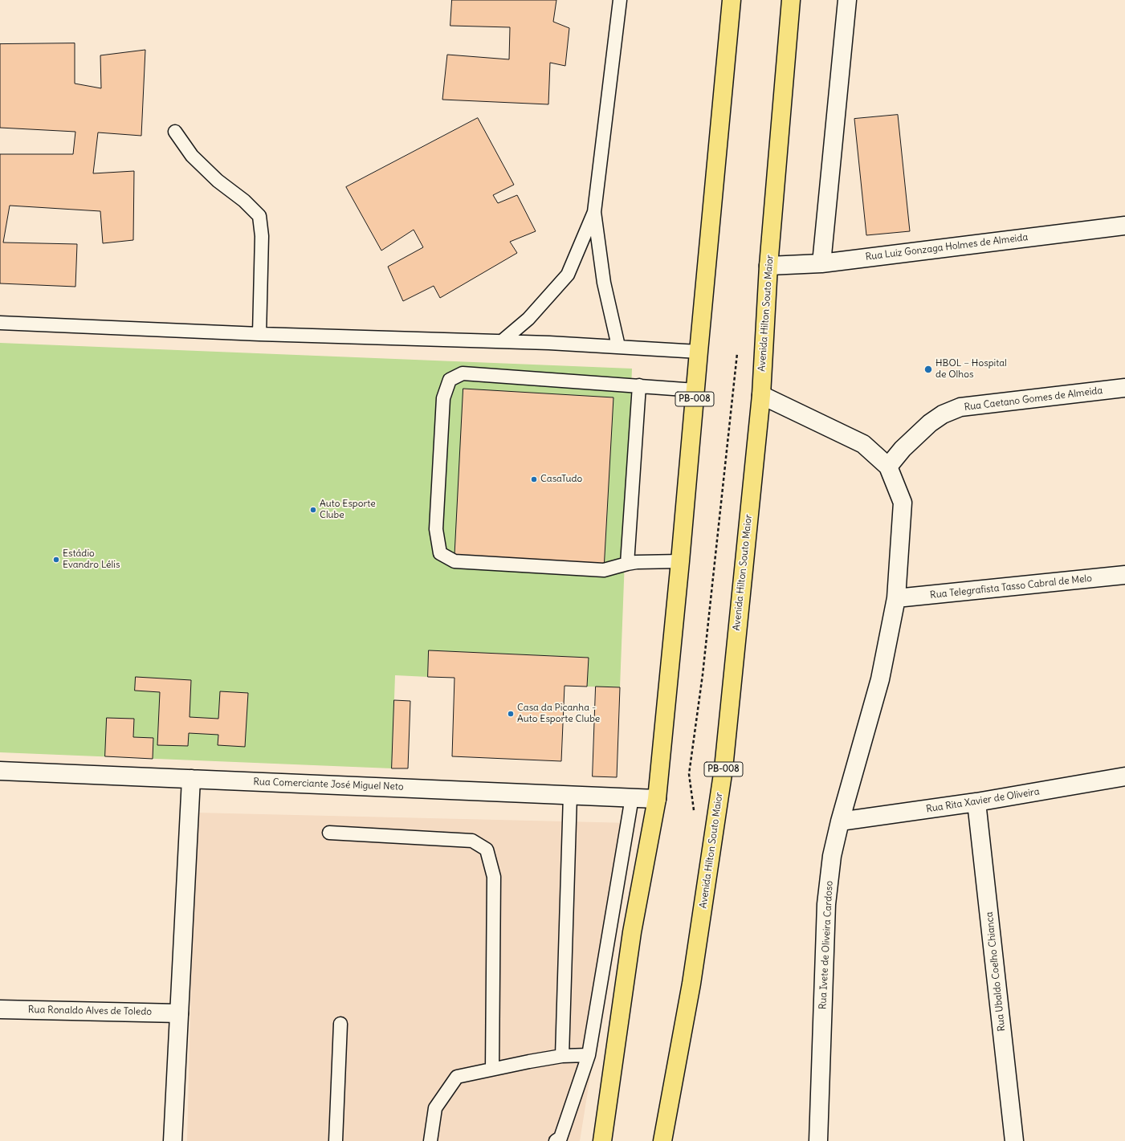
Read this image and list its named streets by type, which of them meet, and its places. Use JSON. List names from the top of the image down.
{
  "streets": {
    "main road": ["Avenida Hilton Souto Maior", "PB-008"],
    "street": [
      "Rua Luiz Gonzaga Holmes de Almeida",
      "Rua Caetano Gomes de Almeida",
      "Rua Telegrafista Tasso Cabral de Melo",
      "Rua Comerciante José Miguel Neto",
      "Rua Rita Xavier de Oliveira",
      "Rua Ivete de Oliveira Cardoso",
      "Rua Ubaldo Coelho Chianca",
      "Rua Ronaldo Alves de Toledo"
    ]
  },
  "crossings": [
    ["Rua Luiz Gonzaga Holmes de Almeida", "Avenida Hilton Souto Maior"],
    ["PB-008", "Rua Comerciante José Miguel Neto"],
    ["Rua Telegrafista Tasso Cabral de Melo", "Rua Ivete de Oliveira Cardoso"],
    ["Rua Rita Xavier de Oliveira", "Rua Ivete de Oliveira Cardoso"],
    ["Rua Rita Xavier de Oliveira", "Rua Ubaldo Coelho Chianca"]
  ],
  "places": [
    "HBOL – Hospital de Olhos",
    "CasaTudo",
    "Auto Esporte Clube",
    "Estádio Evandro Lélis",
    "Casa da Picanha - Auto Esporte Clube"
  ]
}
